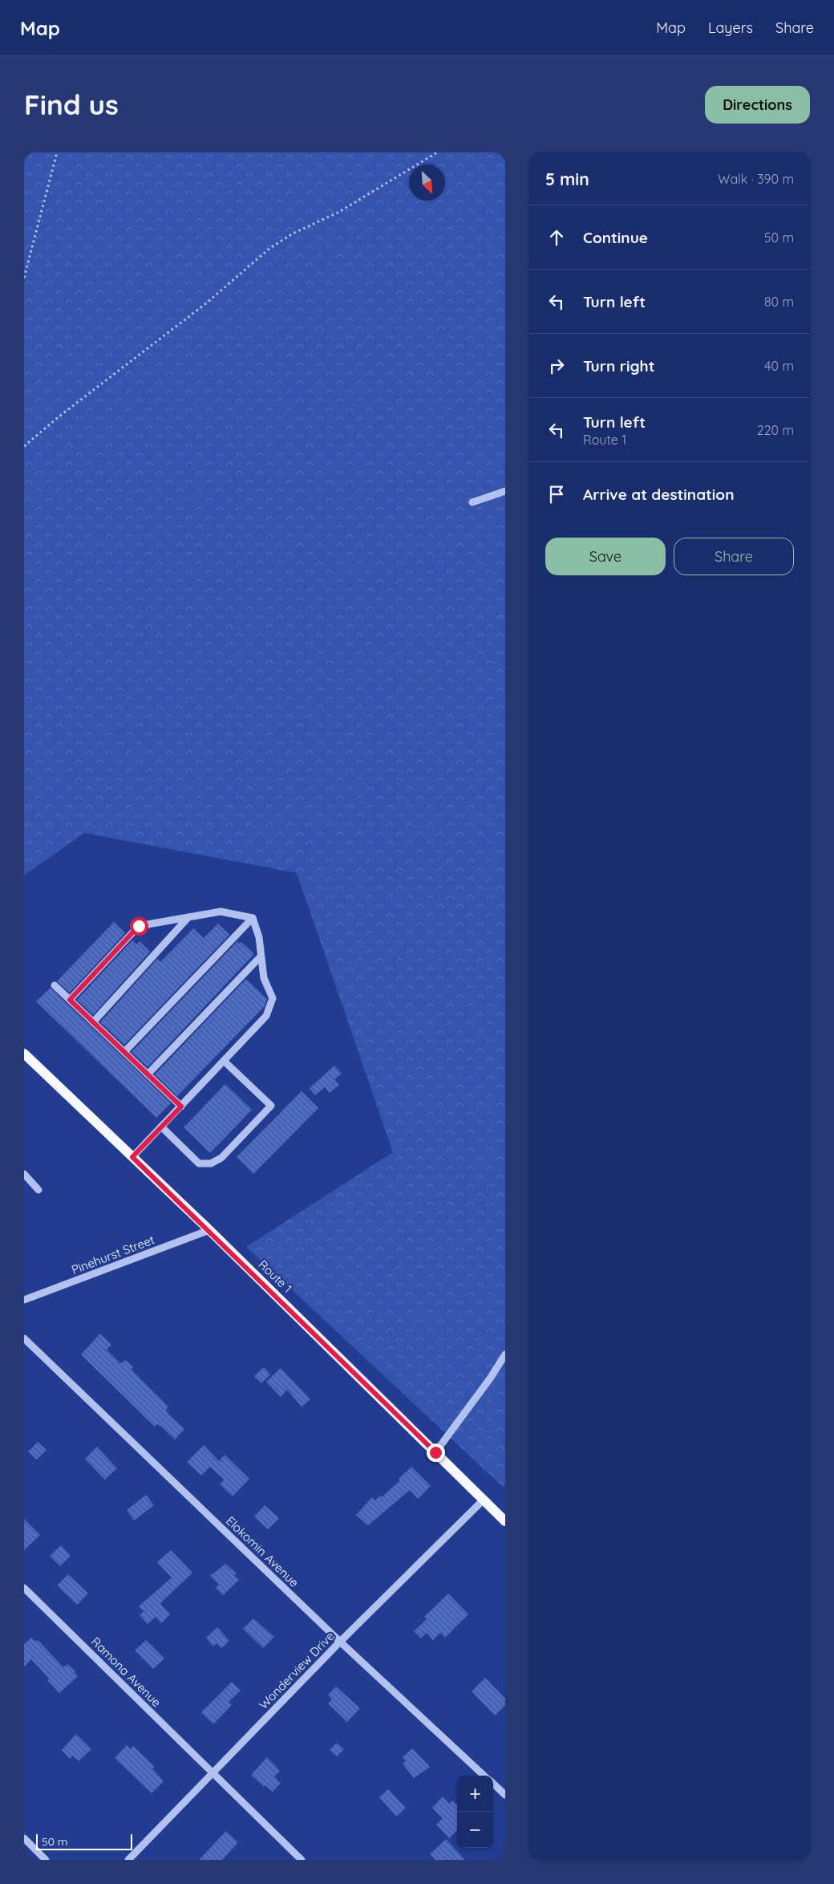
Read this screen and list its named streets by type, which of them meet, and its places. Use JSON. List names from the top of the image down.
{
  "streets": {
    "main road": ["Route 1"],
    "street": [
      "Pinehurst Street",
      "Elokomin Avenue",
      "Wonderview Drive",
      "Ramona Avenue"
    ]
  },
  "crossings": [
    ["Pinehurst Street", "Route 1"],
    ["Route 1", "Wonderview Drive"],
    ["Elokomin Avenue", "Wonderview Drive"],
    ["Wonderview Drive", "Ramona Avenue"]
  ],
  "scale_bar": "50 m",
  "north": "bottom right",
  "page": {
    "header": "Map",
    "nav": ["Map", "Layers", "Share"],
    "buttons": [
      "Directions",
      ["Save", "Share"]
    ],
    "title": "Find us",
    "heading": ["5 min", "Walk · 390 m"],
    "list": [
      ["Continue", "50 m"],
      ["Turn left", "80 m"],
      ["Turn right", "40 m"],
      ["Turn left", "Route 1", "220 m"],
      "Arrive at destination"
    ],
    "map_buttons": ["+", "−"],
    "scale": "50 m"
  }
}
